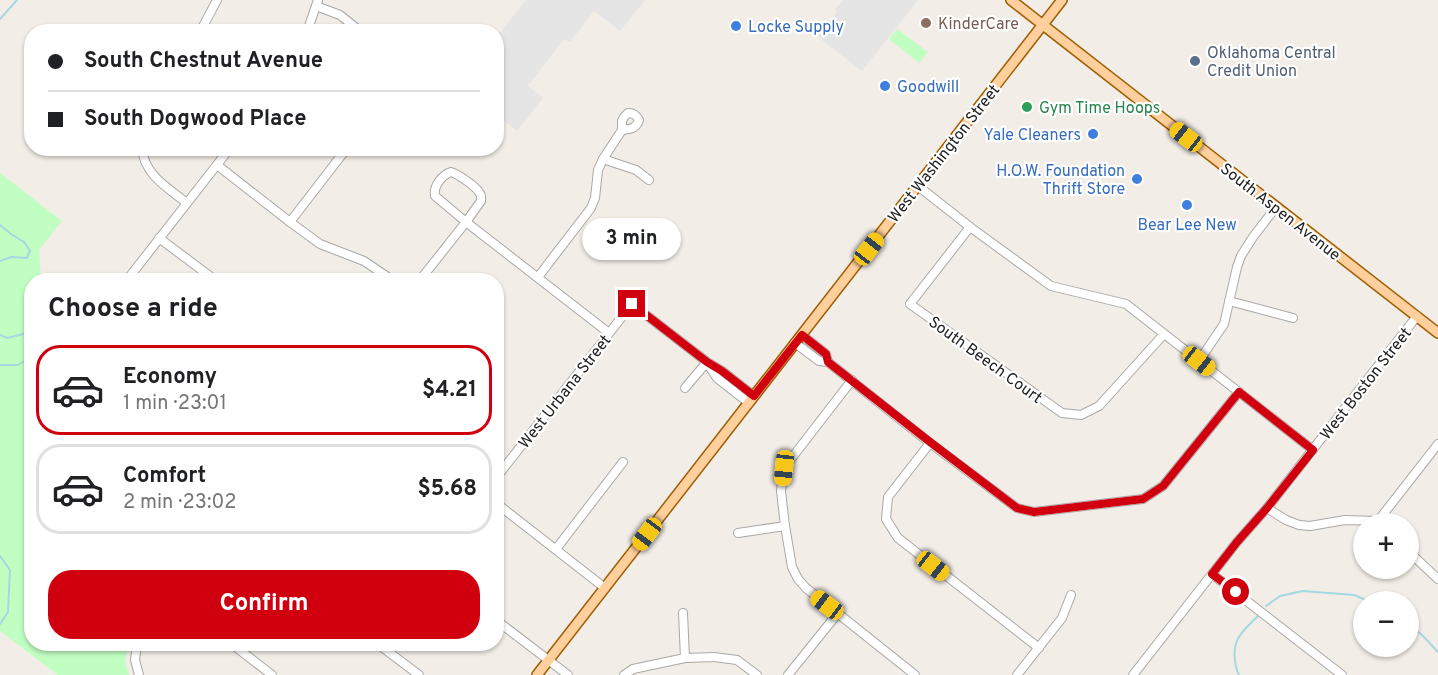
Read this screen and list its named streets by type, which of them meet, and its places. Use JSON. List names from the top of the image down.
{
  "streets": {
    "main road": ["West Washington Street", "South Aspen Avenue"],
    "street": ["South Beech Court", "West Boston Street", "West Urbana Street"]
  },
  "crossings": [
    ["West Washington Street", "South Aspen Avenue"],
    ["South Aspen Avenue", "West Boston Street"]
  ],
  "places": [
    "KinderCare",
    "Locke Supply",
    "Oklahoma Central Credit Union",
    "Goodwill",
    "Gym Time Hoops",
    "Yale Cleaners",
    "H.O.W. Foundation Thrift Store",
    "Bear Lee New"
  ],
  "page": {
    "banner": ["South Chestnut Avenue", "South Dogwood Place"],
    "bubble": "3 min",
    "heading": "Choose a ride",
    "list": [
      {
        "name": "Economy",
        "note": "1 min · 23:01",
        "value": "$4.21"
      },
      {
        "name": "Comfort",
        "note": "2 min · 23:02",
        "value": "$5.68"
      }
    ],
    "map_buttons": ["+", "−"],
    "buttons": "Confirm"
  }
}
